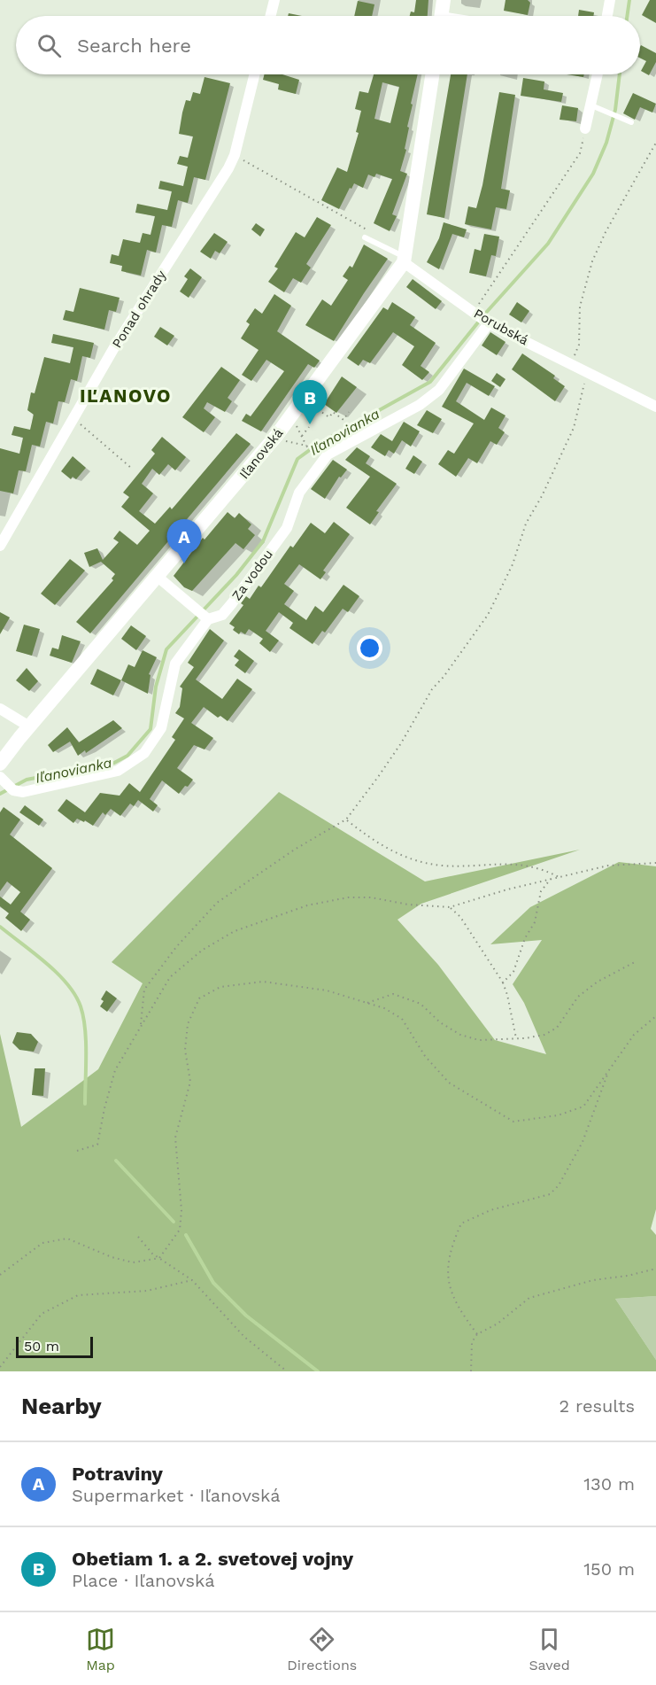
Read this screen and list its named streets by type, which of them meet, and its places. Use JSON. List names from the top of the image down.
{
  "streets": {
    "street": [
      "Ponad ohrady",
      "Porubská",
      "Iľanovská",
      "Za vodou"
    ]
  },
  "crossings": [
    ["Porubská", "Iľanovská"],
    ["Porubská", "Za vodou"]
  ],
  "districts": ["IĽANOVO"],
  "water": ["Iľanovianka"],
  "scale_bar": "50 m",
  "page": {
    "search": "Search here",
    "pins": ["B", "A"],
    "scale": "50 m",
    "heading": ["Nearby", "2 results"],
    "list": [
      {
        "mark": "A",
        "name": "Potraviny",
        "note": "Supermarket · Iľanovská",
        "value": "130 m"
      },
      {
        "mark": "B",
        "name": "Obetiam 1. a 2. svetovej vojny",
        "note": "Place · Iľanovská",
        "value": "150 m"
      }
    ],
    "nav": ["Map", "Directions", "Saved"]
  }
}
